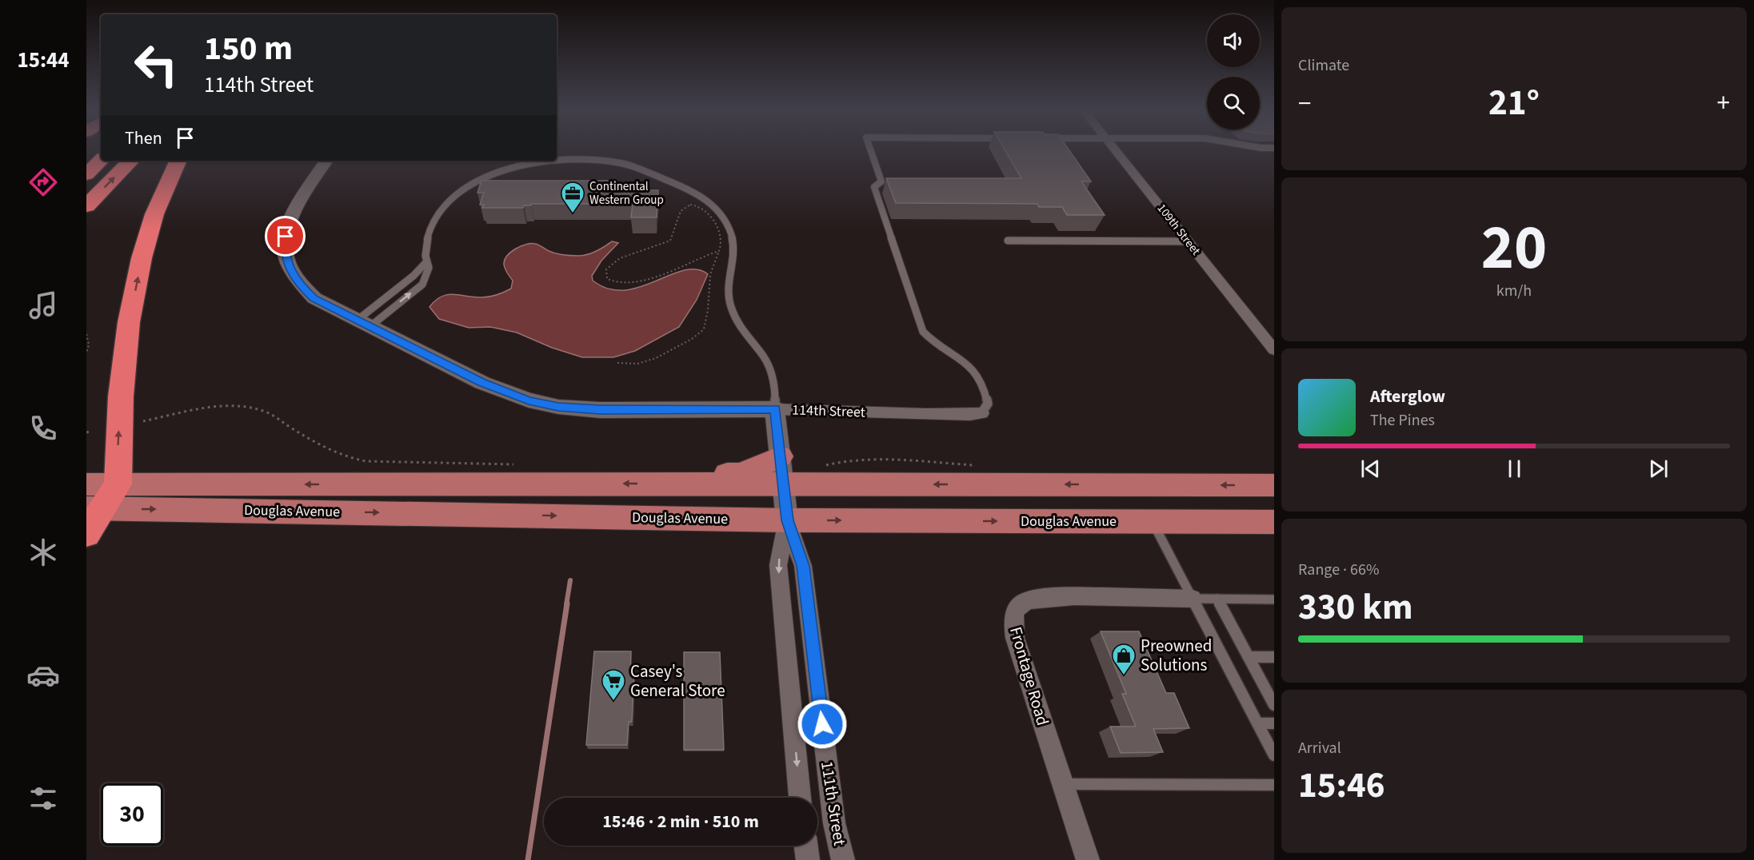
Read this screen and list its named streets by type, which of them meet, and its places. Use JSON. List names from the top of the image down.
{
  "streets": {
    "main road": ["Douglas Avenue"],
    "street": [
      "109th Street",
      "114th Street",
      "Frontage Road",
      "111th Street"
    ]
  },
  "crossings": [
    ["114th Street", "111th Street"],
    ["Douglas Avenue", "111th Street"]
  ],
  "places": {
    "office": ["Continental Western Group"],
    "shop": ["Preowned Solutions"],
    "supermarket": ["Casey's General Store"]
  },
  "page": {
    "tabs": "15:44",
    "tile": [
      "Climate",
      ["20", "km/h"],
      ["Range · 66%", "330 km"],
      ["Arrival", "15:46"]
    ],
    "turn": ["150 m", "114th Street"],
    "heat": ["−", "21°", "+"],
    "then": "Then",
    "song": ["Afterglow", "The Pines"],
    "limit": "30",
    "trip": "15:46 · 2 min · 510 m"
  }
}
